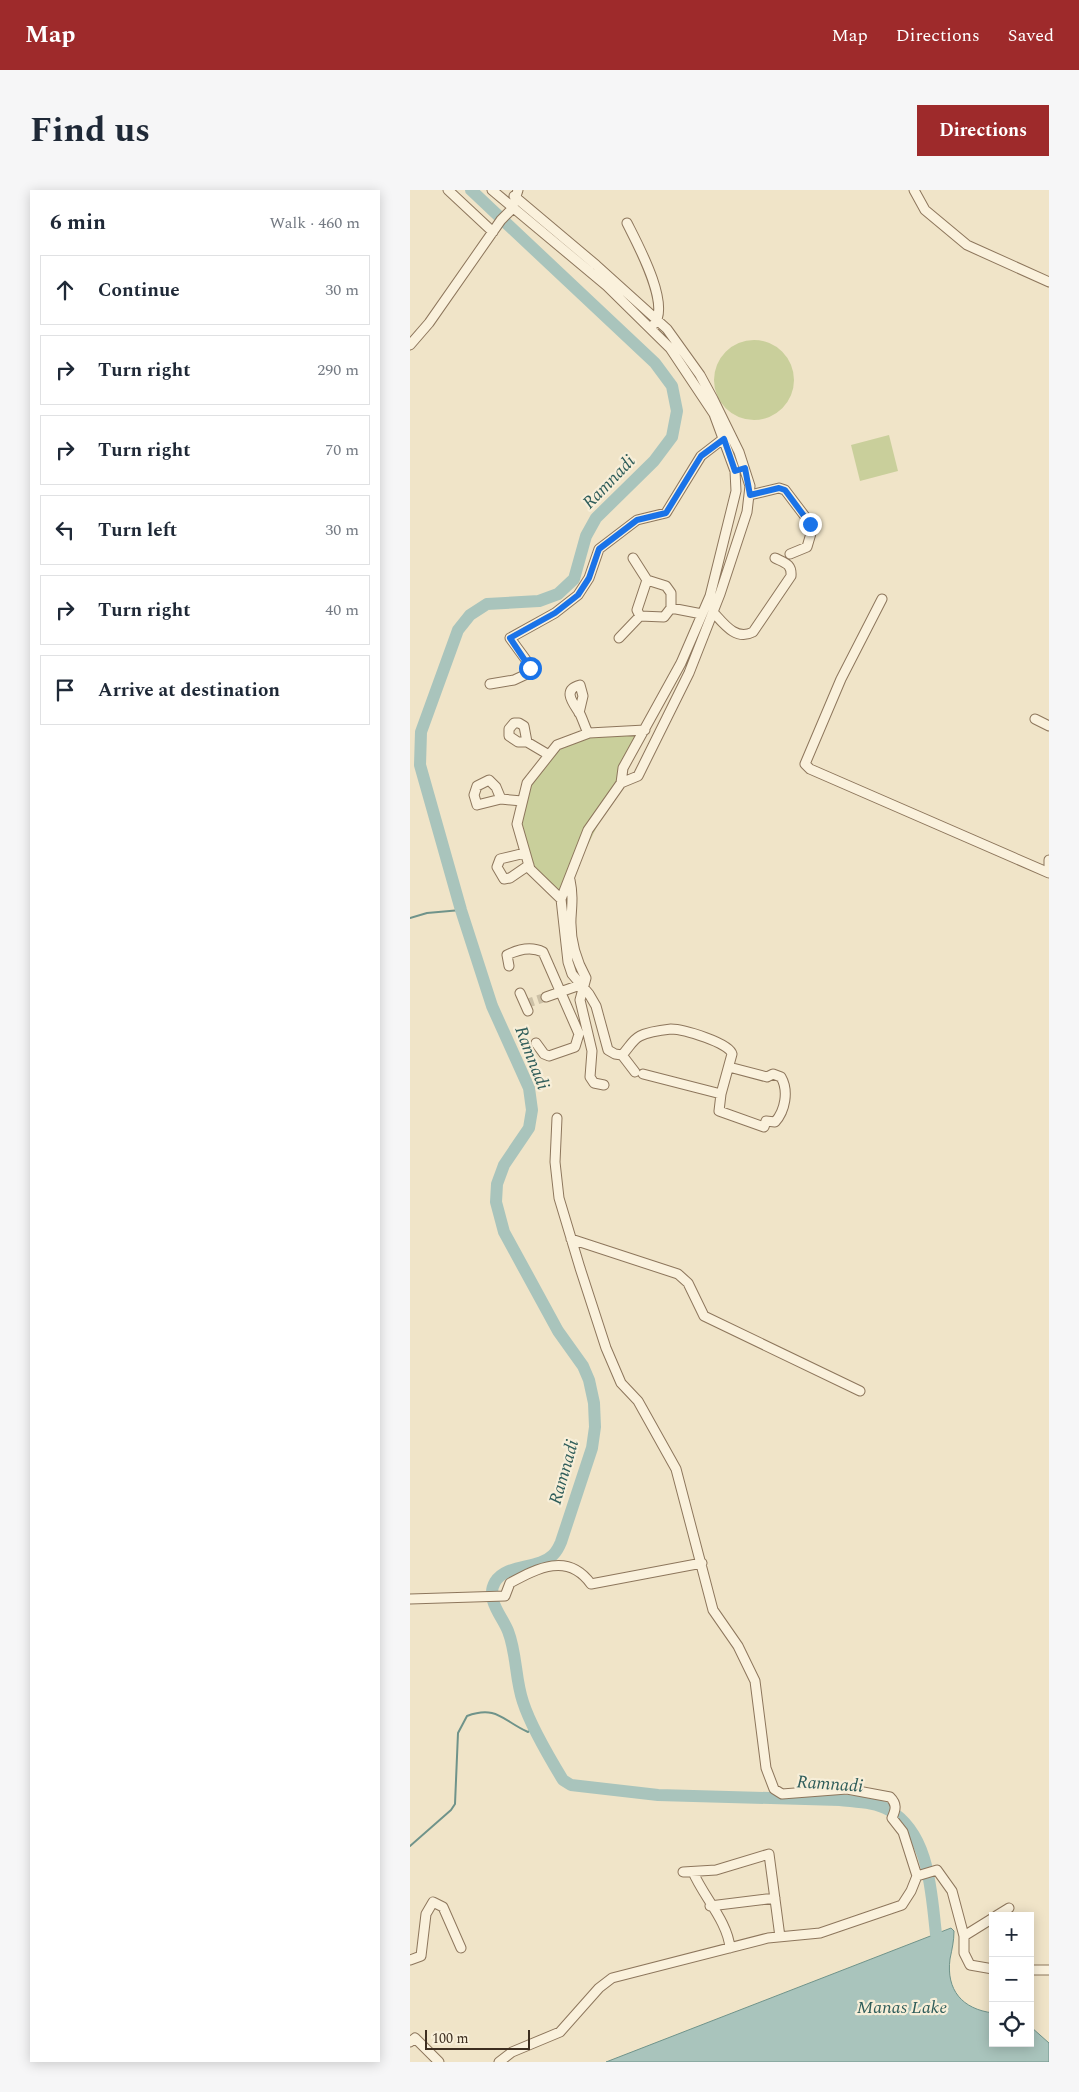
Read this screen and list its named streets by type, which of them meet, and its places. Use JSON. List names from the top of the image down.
{
  "water": ["Ramnadi", "Manas Lake"],
  "scale_bar": "100 m",
  "page": {
    "header": "Map",
    "nav": ["Map", "Directions", "Saved"],
    "title": "Find us",
    "buttons": "Directions",
    "heading": ["6 min", "Walk · 460 m"],
    "list": [
      ["Continue", "30 m"],
      ["Turn right", "290 m"],
      ["Turn right", "70 m"],
      ["Turn left", "30 m"],
      ["Turn right", "40 m"],
      "Arrive at destination"
    ],
    "map_buttons": ["+", "−"],
    "scale": "100 m"
  }
}
